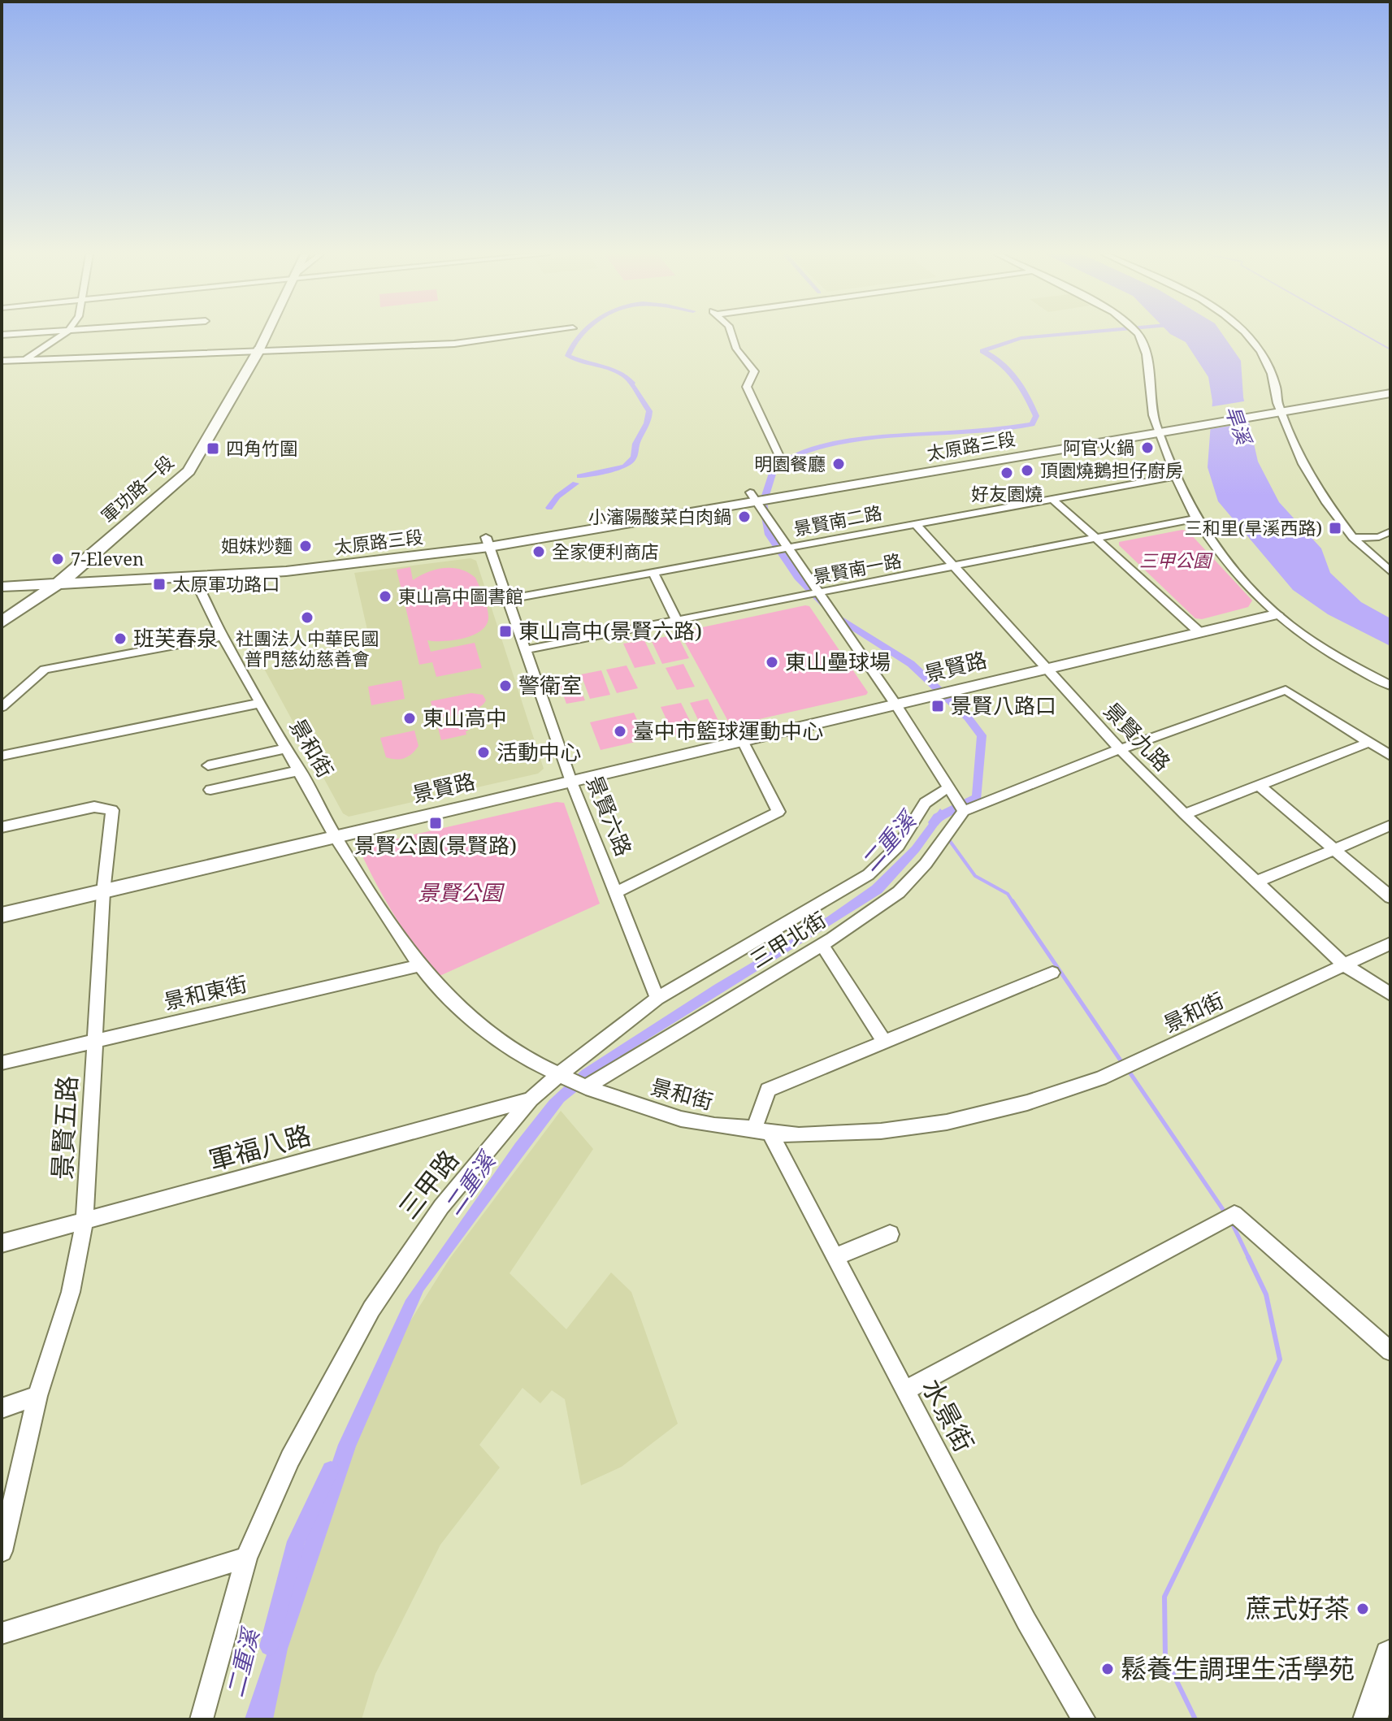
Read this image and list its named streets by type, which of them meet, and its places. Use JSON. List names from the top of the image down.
{
  "streets": {
    "main road": ["太原路三段", "軍功路一段"],
    "street": [
      "景賢南二路",
      "景賢南一路",
      "景賢路",
      "景賢九路",
      "景和街",
      "景賢六路",
      "三甲北街",
      "景和東街",
      "景賢五路",
      "軍福八路",
      "三甲路",
      "水景街"
    ]
  },
  "crossings": [
    ["太原路三段", "軍功路一段"],
    ["太原路三段", "景和街"],
    ["太原路三段", "景賢六路"],
    ["景賢南二路", "景賢九路"],
    ["景賢南二路", "景賢六路"],
    ["景賢南一路", "景賢九路"],
    ["景賢南一路", "景賢六路"],
    ["景賢路", "景賢九路"],
    ["景賢路", "景和街"],
    ["景賢路", "景賢六路"],
    ["景賢路", "景賢五路"],
    ["景賢九路", "景和街"],
    ["景和街", "三甲北街"],
    ["景和街", "景和東街"],
    ["景和街", "三甲路"],
    ["景和街", "水景街"],
    ["景賢六路", "三甲路"],
    ["景和東街", "景賢五路"],
    ["景賢五路", "軍福八路"],
    ["軍福八路", "三甲路"]
  ],
  "water": ["旱溪", "二重溪"],
  "parks": ["三甲公園", "景賢公園"],
  "places": {
    "other": [
      "阿官火鍋",
      "明園餐廳",
      "頂園燒鵝担仔廚房",
      "好友園燒",
      "小瀋陽酸菜白肉鍋",
      "姐妹炒麵",
      "全家便利商店",
      "7-Eleven",
      "東山高中圖書館",
      "社團法人中華民國 普門慈幼慈善會",
      "班芙春泉",
      "東山壘球場",
      "警衛室",
      "東山高中",
      "臺中市籃球運動中心",
      "活動中心",
      "蔗式好茶",
      "鬆養生調理生活學苑"
    ],
    "transit": [
      "四角竹圍",
      "三和里(旱溪西路)",
      "太原軍功路口",
      "東山高中(景賢六路)",
      "景賢八路口",
      "景賢公園(景賢路)"
    ]
  }
}
